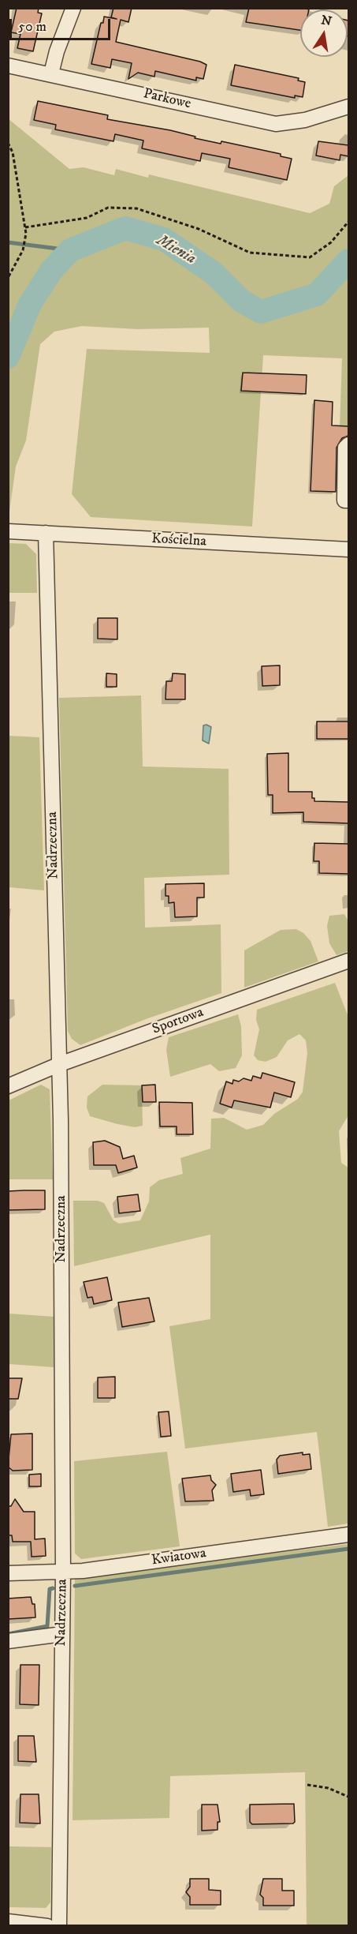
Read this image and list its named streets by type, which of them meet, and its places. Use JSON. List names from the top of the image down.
{
  "streets": {
    "street": [
      "Parkowe",
      "Kościelna",
      "Nadrzeczna",
      "Sportowa",
      "Kwiatowa"
    ]
  },
  "crossings": [
    ["Kościelna", "Nadrzeczna"],
    ["Nadrzeczna", "Sportowa"],
    ["Nadrzeczna", "Kwiatowa"]
  ],
  "water": ["Mienia"],
  "scale_bar": "50 m",
  "north": "top"
}
